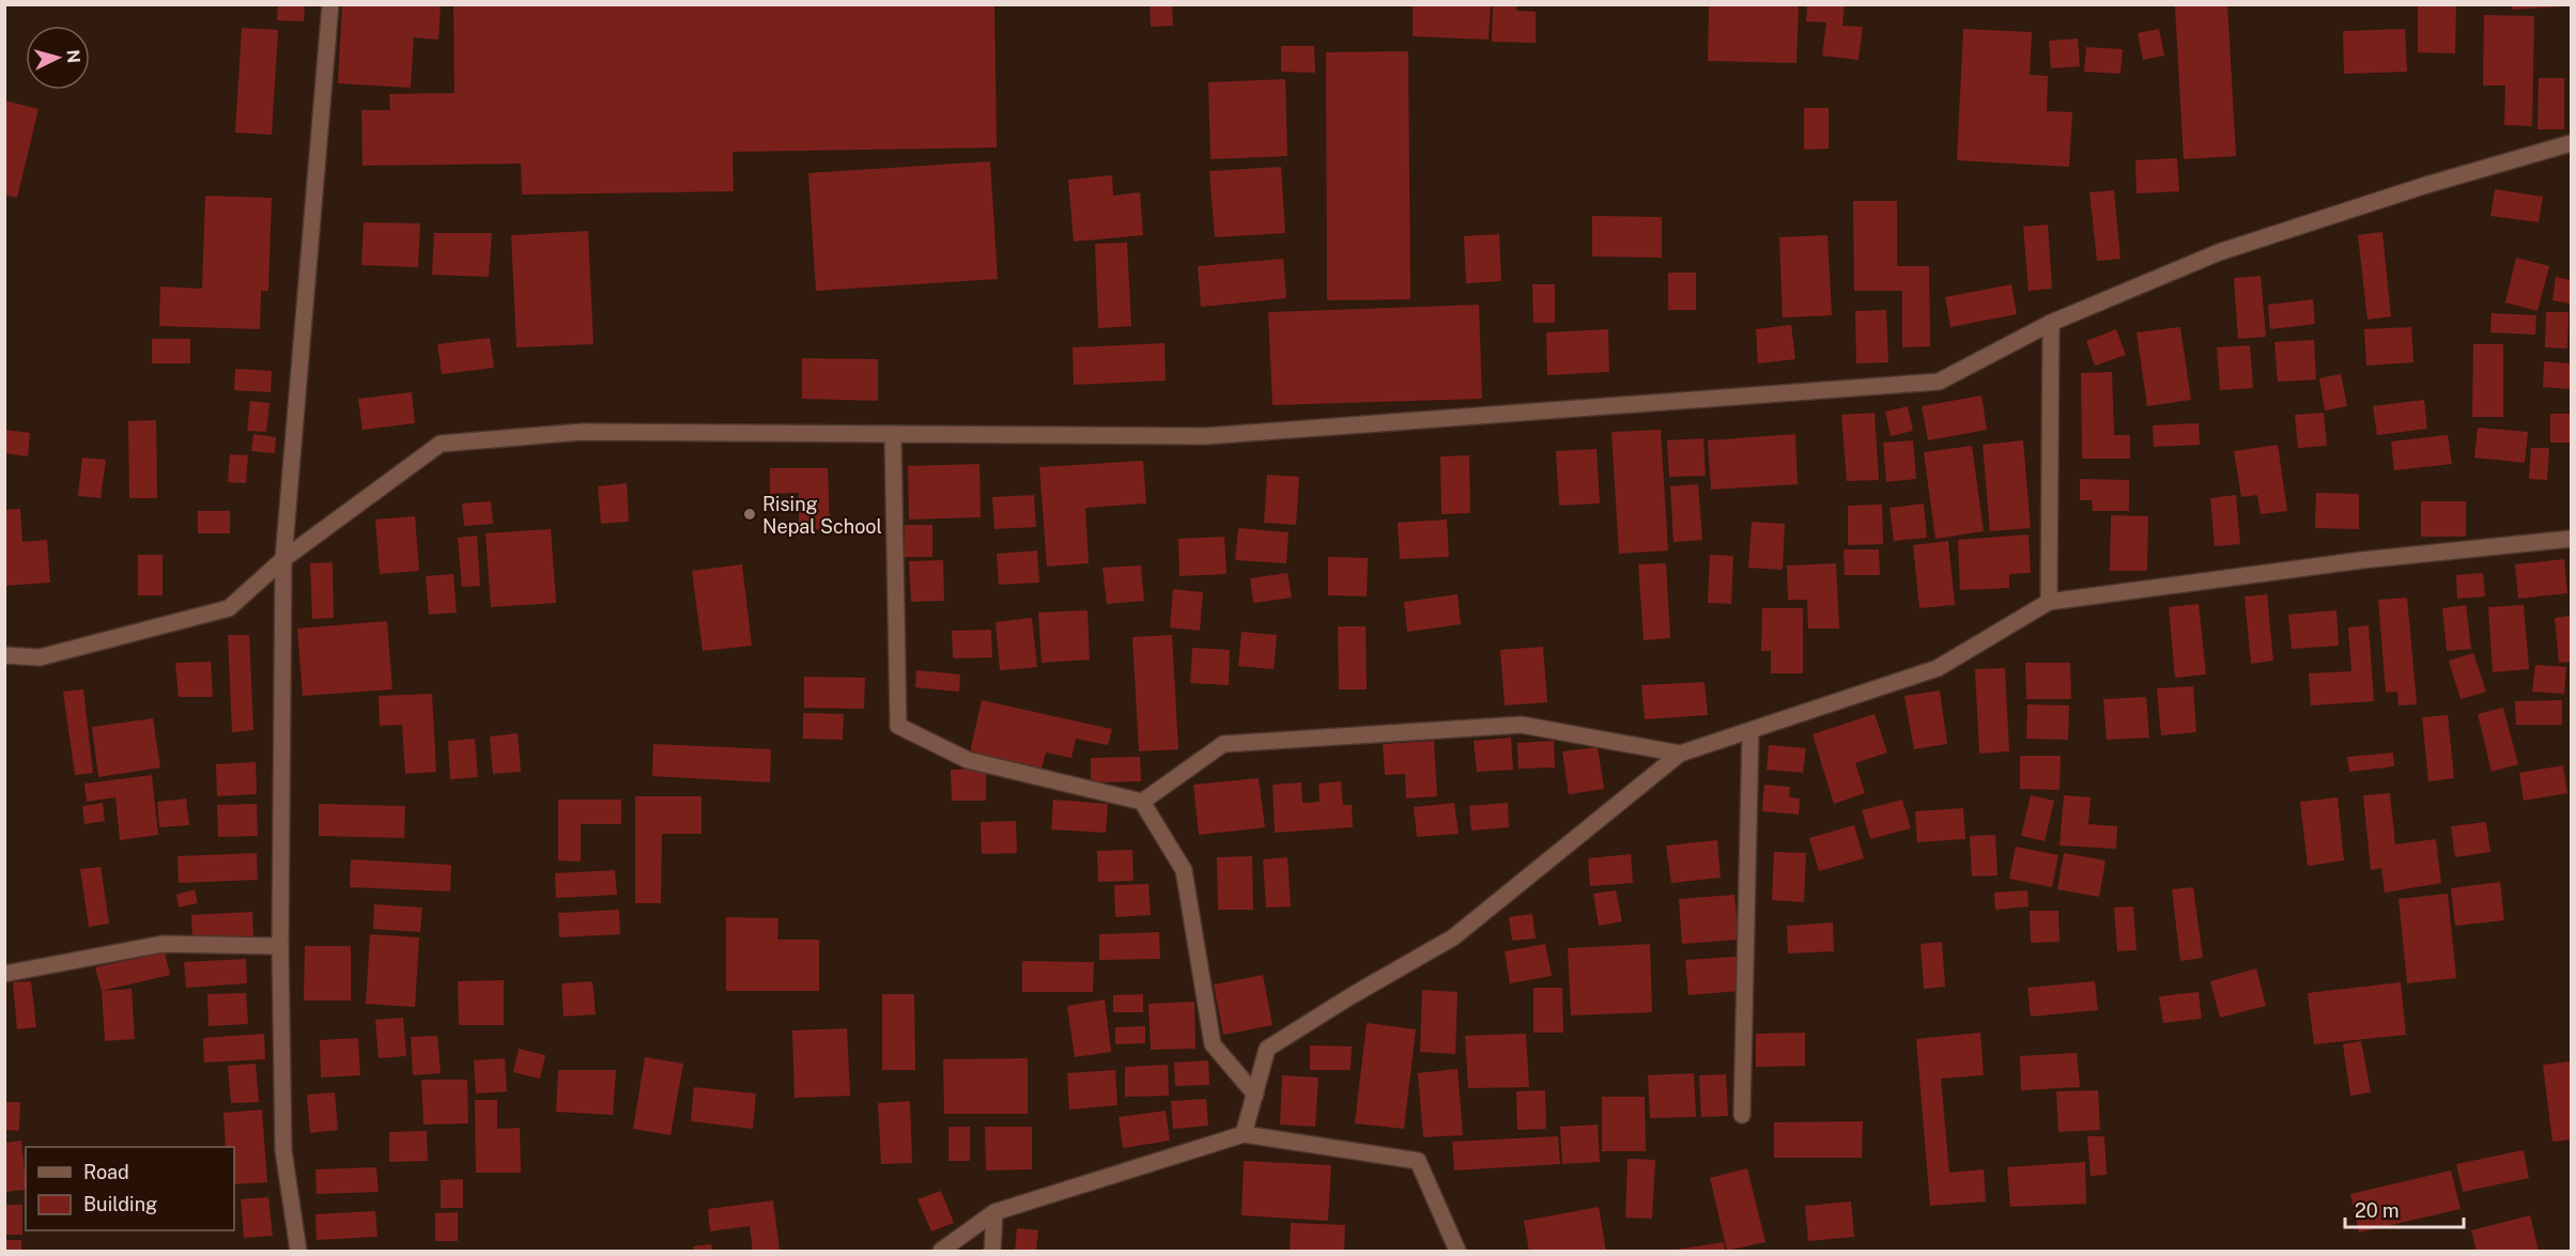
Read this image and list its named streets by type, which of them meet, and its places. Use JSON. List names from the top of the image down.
{
  "places": ["Rising Nepal School"],
  "legend": ["Road", "Building"],
  "scale_bar": "20 m",
  "north": "right"
}
